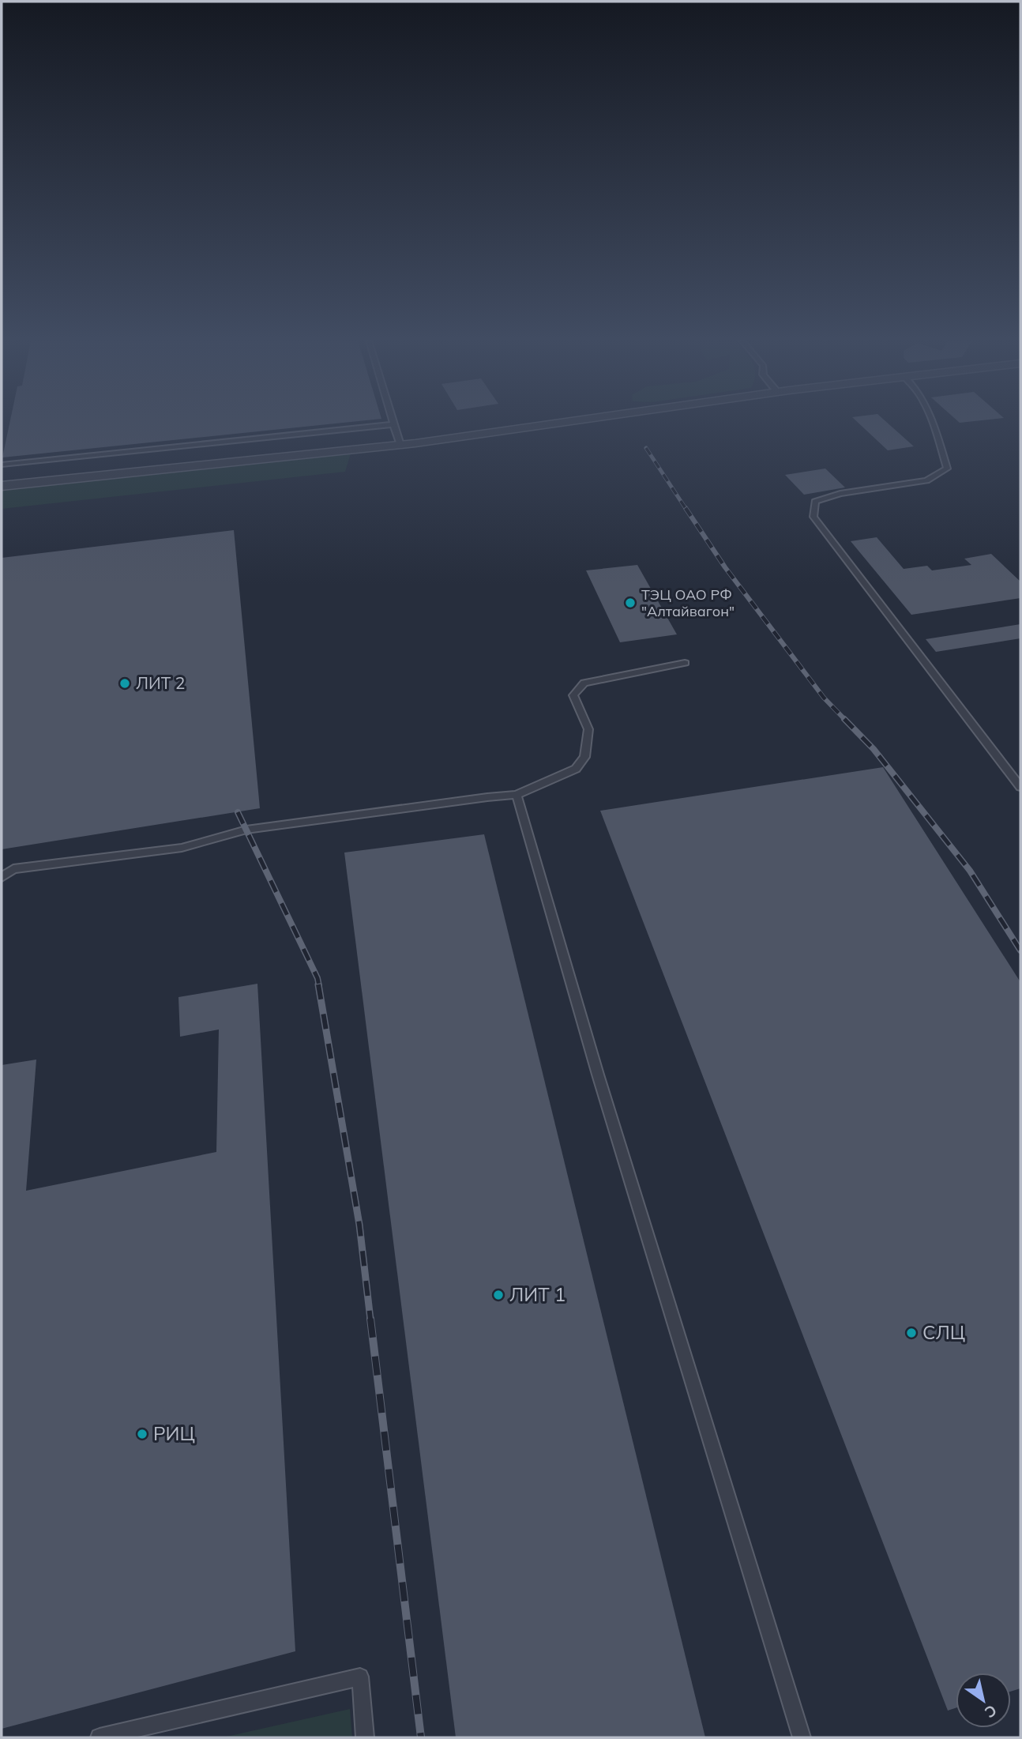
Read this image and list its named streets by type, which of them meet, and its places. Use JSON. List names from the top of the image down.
{
  "places": [
    "ТЭЦ ОАО РФ \"Алтайвагон\"",
    "ЛИТ 2",
    "ЛИТ 1",
    "СЛЦ",
    "РИЦ"
  ],
  "north": "bottom right"
}
